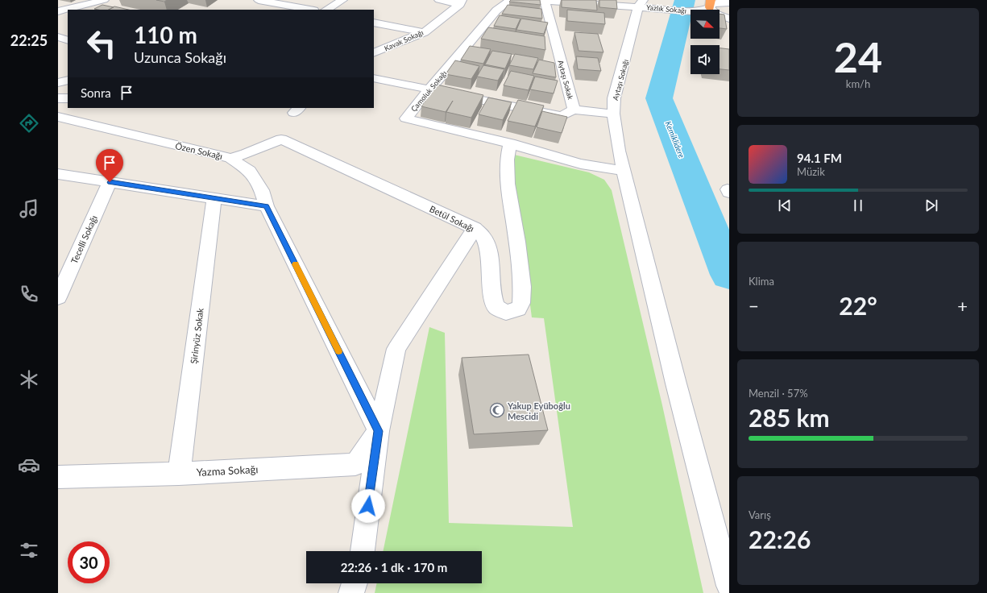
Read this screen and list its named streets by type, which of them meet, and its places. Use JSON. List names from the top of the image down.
{
  "streets": {
    "street": [
      "Yazlık Sokağı",
      "Kavak Sokağı",
      "Aytaşı Sokak",
      "Aytaşı Sokağı",
      "Çamoluk Sokağı",
      "Özen Sokağı",
      "Betül Sokağı",
      "Tecelli Sokağı",
      "Şirinyüz Sokak",
      "Yazma Sokağı"
    ]
  },
  "crossings": [
    ["Yazlık Sokağı", "Aytaşı Sokak"],
    ["Yazlık Sokağı", "Aytaşı Sokağı"],
    ["Aytaşı Sokak", "Çamoluk Sokağı"],
    ["Çamoluk Sokağı", "Betül Sokağı"],
    ["Özen Sokağı", "Betül Sokağı"],
    ["Özen Sokağı", "Yazma Sokağı"],
    ["Şirinyüz Sokak", "Yazma Sokağı"]
  ],
  "water": ["Kemiklidere"],
  "places": {
    "mosque": ["Yakup Eyüboğlu Mescidi"]
  },
  "north": "bottom right",
  "page": {
    "tabs": "22:25",
    "tile": [
      ["24", "km/h"],
      "Klima",
      ["Menzil · 57%", "285 km"],
      ["Varış", "22:26"]
    ],
    "turn": ["110 m", "Uzunca Sokağı"],
    "then": "Sonra",
    "song": ["94.1 FM", "Müzik"],
    "heat": ["−", "22°", "+"],
    "limit": "30",
    "trip": "22:26 · 1 dk · 170 m"
  }
}
